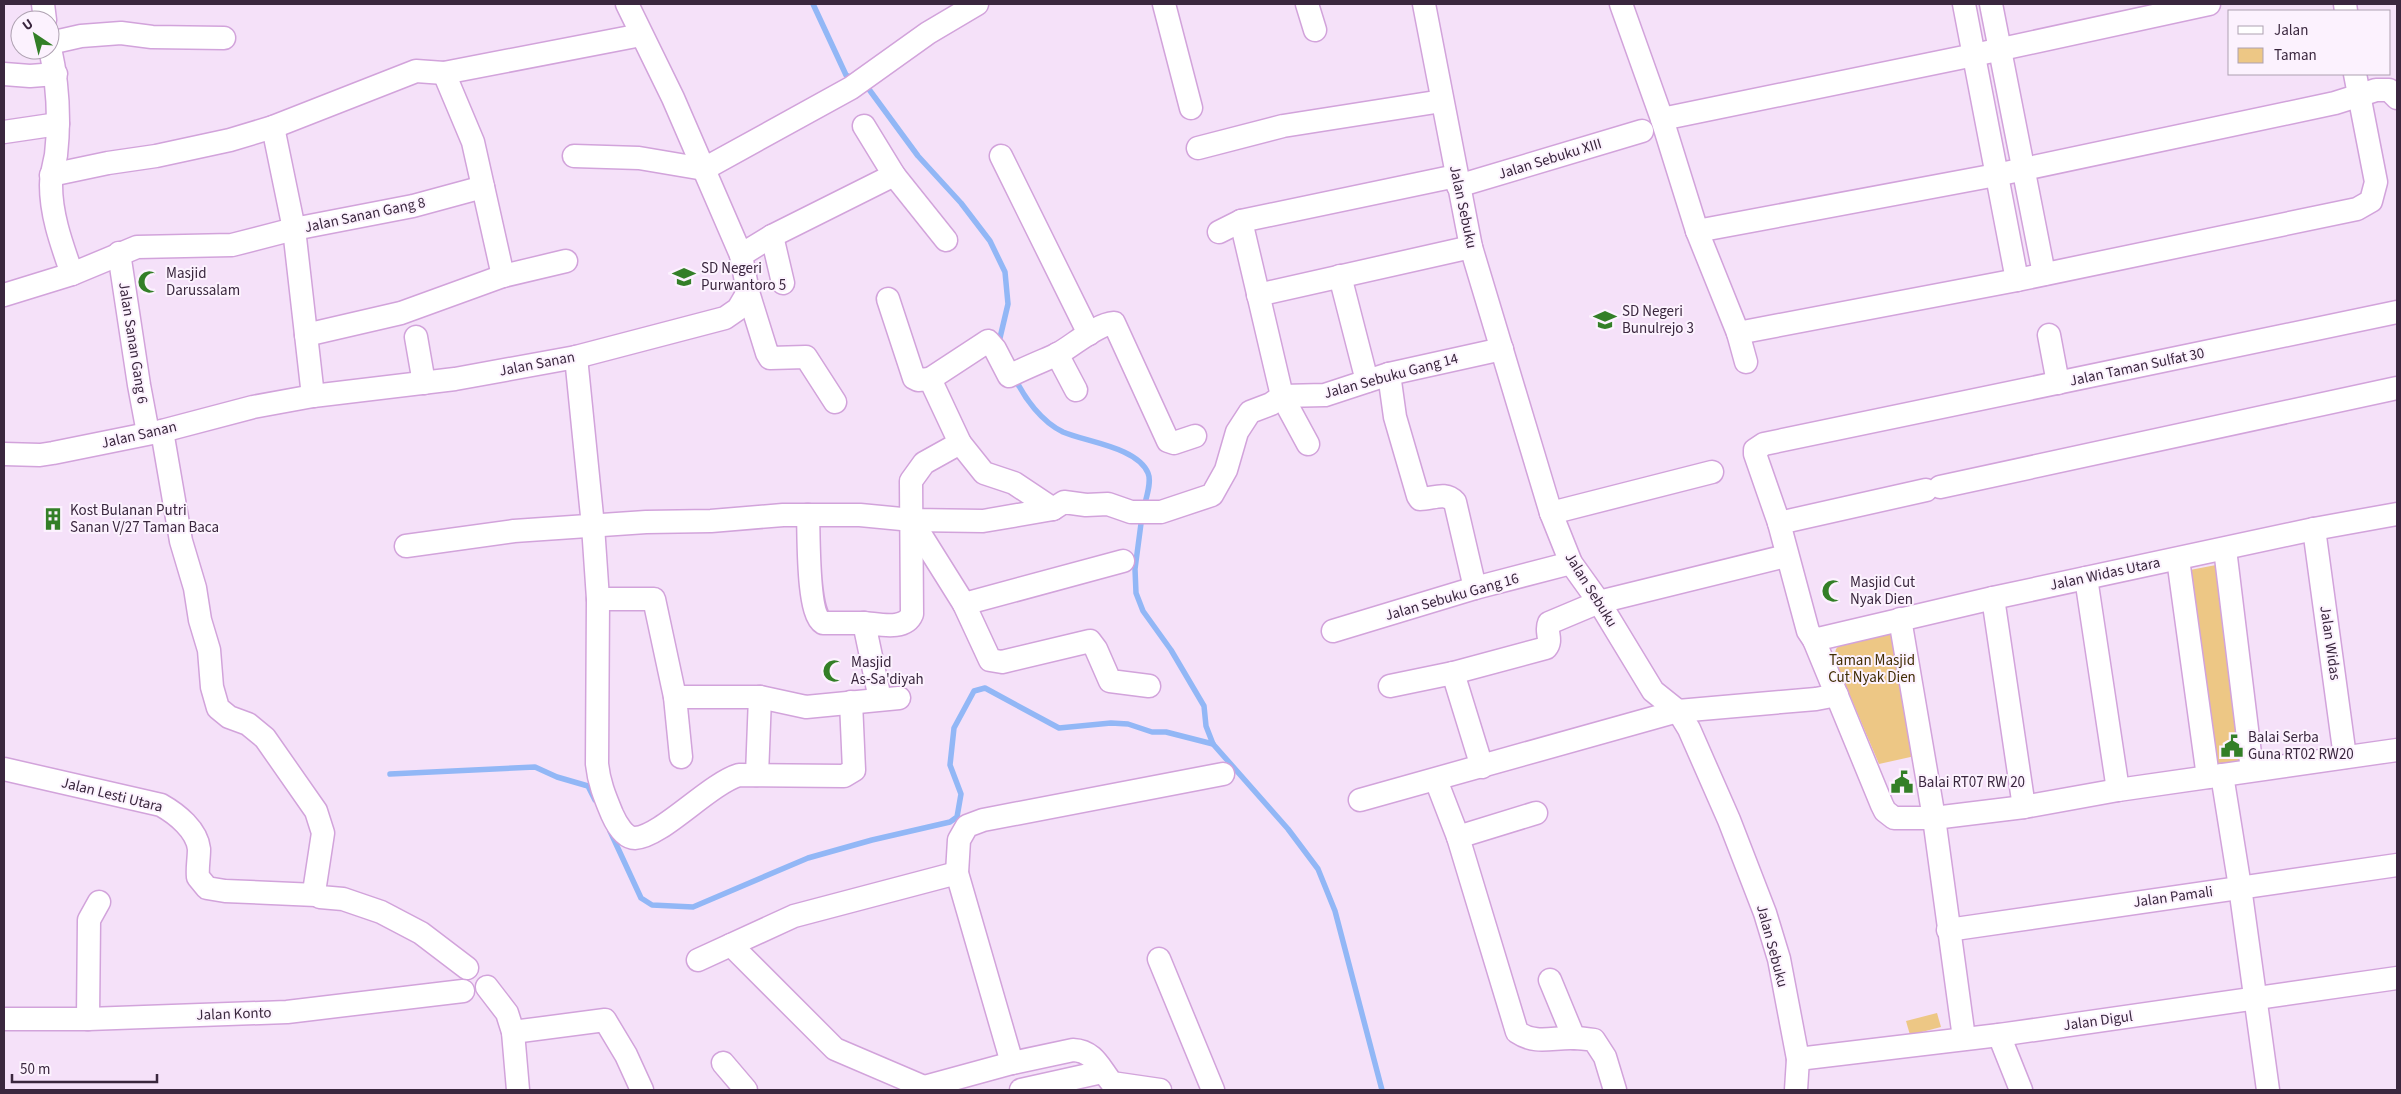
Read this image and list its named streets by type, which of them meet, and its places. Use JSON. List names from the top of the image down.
{
  "streets": {
    "street": [
      "Jalan Sebuku XIII",
      "Jalan Sebuku",
      "Jalan Sanan Gang 8",
      "Jalan Sanan Gang 6",
      "Jalan Sanan",
      "Jalan Taman Sulfat 30",
      "Jalan Sebuku Gang 14",
      "Jalan Widas Utara",
      "Jalan Sebuku Gang 16",
      "Jalan Widas",
      "Jalan Lesti Utara",
      "Jalan Pamali",
      "Jalan Konto",
      "Jalan Digul"
    ]
  },
  "crossings": [
    ["Jalan Sebuku XIII", "Jalan Sebuku"],
    ["Jalan Sebuku", "Jalan Sebuku Gang 14"],
    ["Jalan Sebuku", "Jalan Sebuku Gang 16"],
    ["Jalan Sebuku", "Jalan Digul"],
    ["Jalan Sanan Gang 8", "Jalan Sanan"],
    ["Jalan Sanan Gang 6", "Jalan Sanan"],
    ["Jalan Sanan Gang 6", "Jalan Lesti Utara"],
    ["Jalan Widas Utara", "Jalan Widas"],
    ["Jalan Lesti Utara", "Jalan Konto"]
  ],
  "parks": ["Taman Masjid Cut Nyak Dien"],
  "places": {
    "school or university": ["SD Negeri Purwantoro 5", "SD Negeri Bunulrejo 3"],
    "mosque": ["Masjid Darussalam", "Masjid Cut Nyak Dien", "Masjid As-Sa'diyah"],
    "building": ["Kost Bulanan Putri Sanan V/27 Taman Baca"],
    "public building": ["Balai Serba Guna RT02 RW20", "Balai RT07 RW 20"]
  },
  "legend": ["Jalan", "Taman"],
  "scale_bar": "50 m",
  "north": "top left"
}
